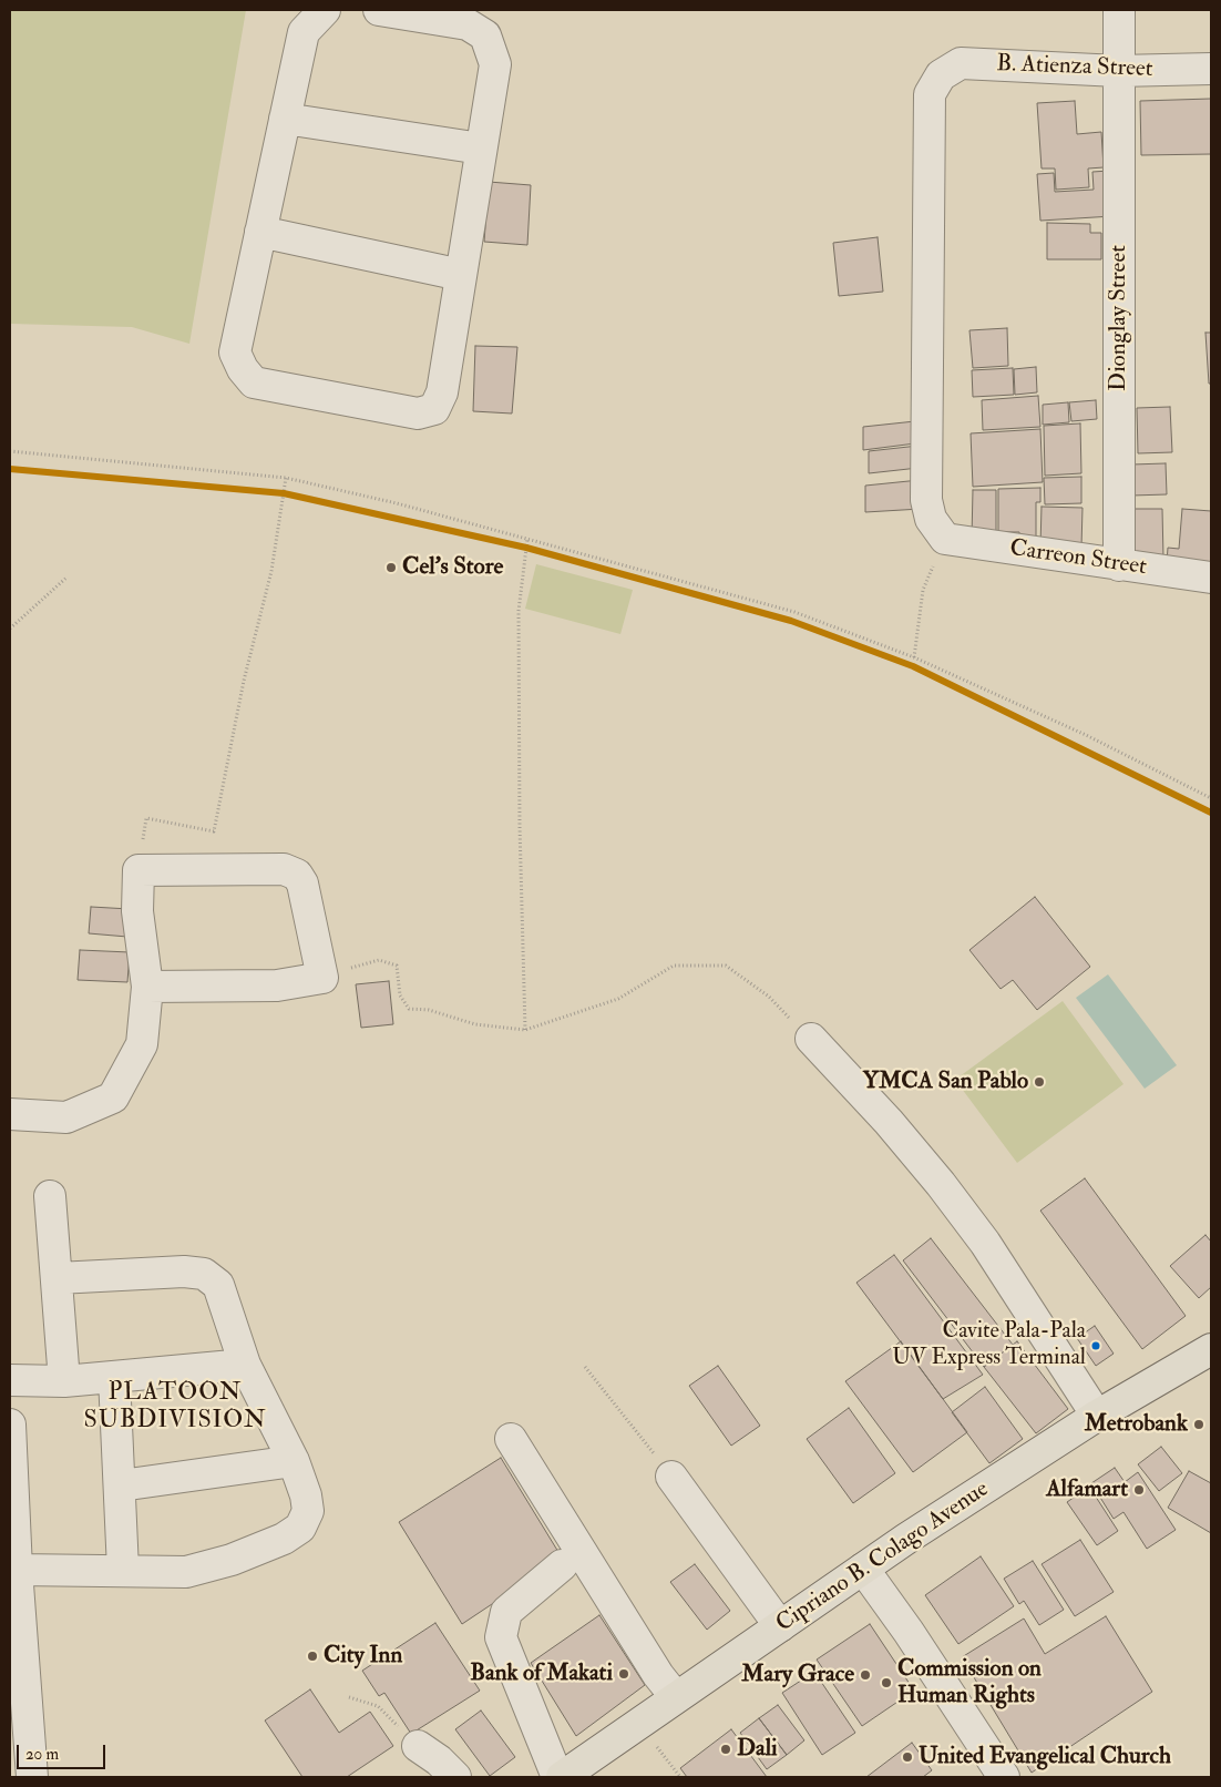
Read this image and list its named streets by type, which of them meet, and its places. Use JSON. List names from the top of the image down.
{
  "streets": {
    "main road": ["Cipriano B. Colago Avenue"],
    "street": ["B. Atienza Street", "Dionglay Street", "Carreon Street"]
  },
  "crossings": [
    ["B. Atienza Street", "Dionglay Street"],
    ["B. Atienza Street", "Carreon Street"],
    ["Dionglay Street", "Carreon Street"]
  ],
  "districts": ["PLATOON SUBDIVISION"],
  "places": [
    "Cel's Store",
    "YMCA San Pablo",
    "Cavite Pala-Pala UV Express Terminal",
    "Metrobank",
    "Alfamart",
    "City Inn",
    "Bank of Makati",
    "Mary Grace",
    "Commission on Human Rights",
    "Dali",
    "United Evangelical Church"
  ],
  "scale_bar": "20 m"
}
